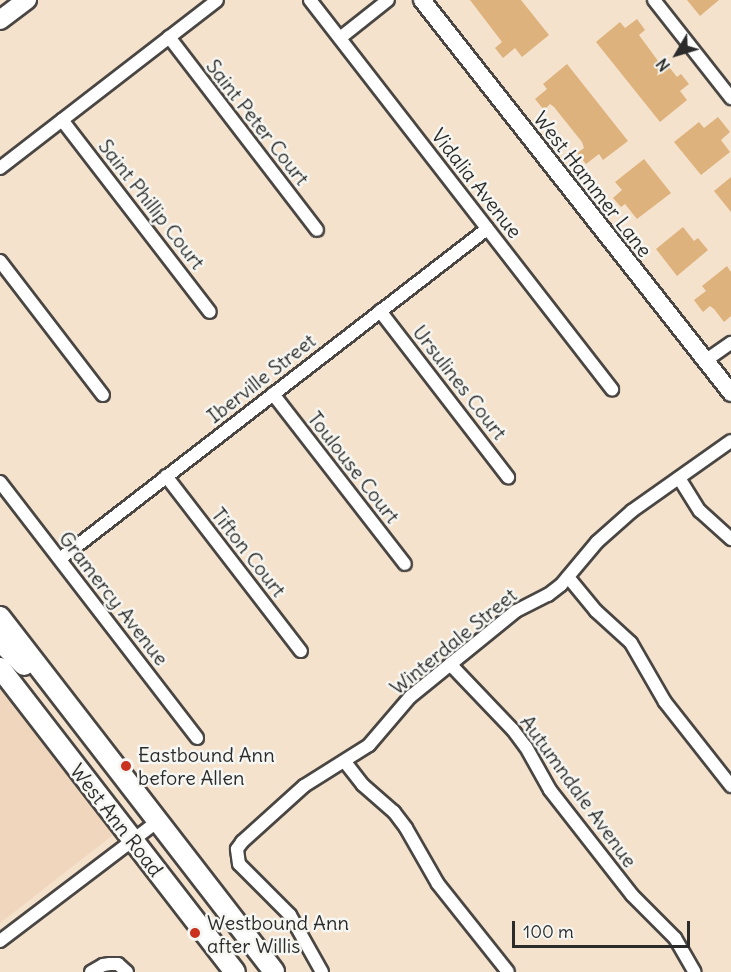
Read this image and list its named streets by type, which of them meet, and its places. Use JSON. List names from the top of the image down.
{
  "streets": {
    "main road": ["West Ann Road"],
    "street": [
      "Saint Peter Court",
      "Vidalia Avenue",
      "West Hammer Lane",
      "Saint Phillip Court",
      "Iberville Street",
      "Ursulines Court",
      "Toulouse Court",
      "Tifton Court",
      "Gramercy Avenue",
      "Winterdale Street",
      "Autumndale Avenue"
    ]
  },
  "crossings": [
    ["Vidalia Avenue", "Iberville Street"],
    ["Iberville Street", "Ursulines Court"],
    ["Iberville Street", "Toulouse Court"],
    ["Iberville Street", "Tifton Court"],
    ["Iberville Street", "Gramercy Avenue"],
    ["Winterdale Street", "Autumndale Avenue"]
  ],
  "places": ["Eastbound Ann before Allen", "Westbound Ann after Willis"],
  "scale_bar": "100 m",
  "north": "bottom left"
}
